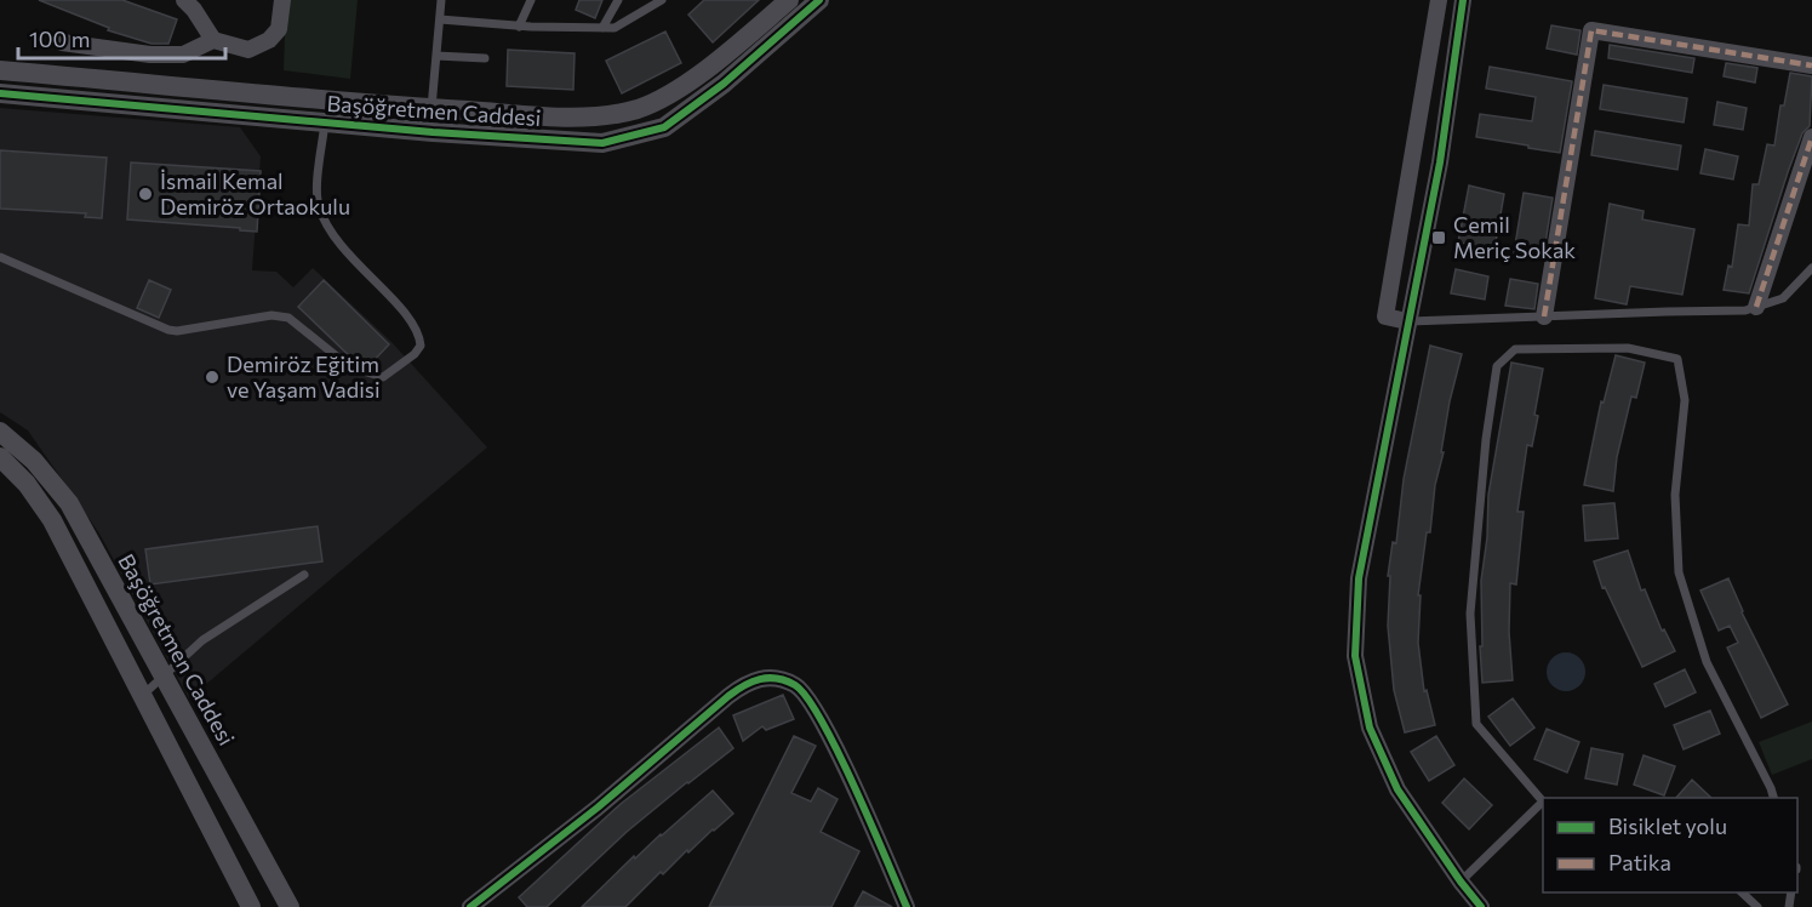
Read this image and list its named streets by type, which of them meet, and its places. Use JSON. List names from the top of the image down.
{
  "streets": {
    "street": ["Başöğretmen Caddesi"]
  },
  "places": {
    "other": ["İsmail Kemal Demiröz Ortaokulu", "Demiröz Eğitim ve Yaşam Vadisi"],
    "transit": ["Cemil Meriç Sokak"]
  },
  "legend": ["Bisiklet yolu", "Patika"],
  "scale_bar": "100 m"
}
